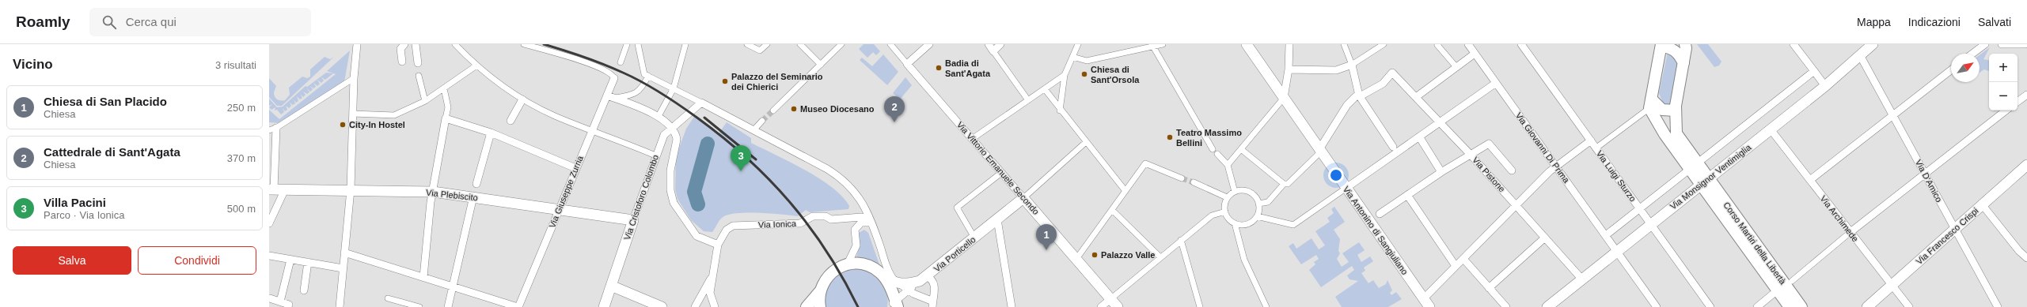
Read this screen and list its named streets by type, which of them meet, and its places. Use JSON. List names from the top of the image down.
{
  "streets": {
    "main road": [
      "Via Vittorio Emanuele Secondo",
      "Via Monsignor Ventimiglia",
      "Via Plebiscito",
      "Via Cristoforo Colombo",
      "Via Antonino di Sangiuliano",
      "Via Francesco Crispi",
      "Corso Martiri della Libertà",
      "Via Porticello"
    ],
    "street": [
      "Via Giovanni Di Prima",
      "Via Pistone",
      "Via Luigi Sturzo",
      "Via D'Amico",
      "Via Giuseppe Zurria",
      "Via Archimede",
      "Via Ionica"
    ]
  },
  "crossings": [
    ["Via Giovanni Di Prima", "Via Monsignor Ventimiglia"],
    ["Via Vittorio Emanuele Secondo", "Via Porticello"],
    ["Via Pistone", "Via Monsignor Ventimiglia"],
    ["Via Luigi Sturzo", "Via Monsignor Ventimiglia"],
    ["Via Monsignor Ventimiglia", "Via D'Amico"],
    ["Via Monsignor Ventimiglia", "Via Archimede"],
    ["Via Monsignor Ventimiglia", "Corso Martiri della Libertà"],
    ["Via D'Amico", "Via Francesco Crispi"],
    ["Via Giuseppe Zurria", "Via Plebiscito"],
    ["Via Plebiscito", "Via Cristoforo Colombo"],
    ["Via Archimede", "Via Francesco Crispi"]
  ],
  "places": [
    "Badia di Sant'Agata",
    "Chiesa di Sant'Orsola",
    "Palazzo del Seminario dei Chierici",
    "Museo Diocesano",
    "City-In Hostel",
    "Teatro Massimo Bellini",
    "Palazzo Valle"
  ],
  "north": "top right",
  "page": {
    "header": "Roamly",
    "search": "Cerca qui",
    "nav": ["Mappa", "Indicazioni", "Salvati"],
    "heading": ["Vicino", "3 risultati"],
    "map_buttons": ["+", "−"],
    "list": [
      {
        "mark": "1",
        "name": "Chiesa di San Placido",
        "note": "Chiesa",
        "value": "250 m"
      },
      {
        "mark": "2",
        "name": "Cattedrale di Sant'Agata",
        "note": "Chiesa",
        "value": "370 m"
      },
      {
        "mark": "3",
        "name": "Villa Pacini",
        "note": "Parco · Via Ionica",
        "value": "500 m"
      }
    ],
    "pins": ["2", "3", "1"],
    "buttons": ["Salva", "Condividi"]
  }
}
